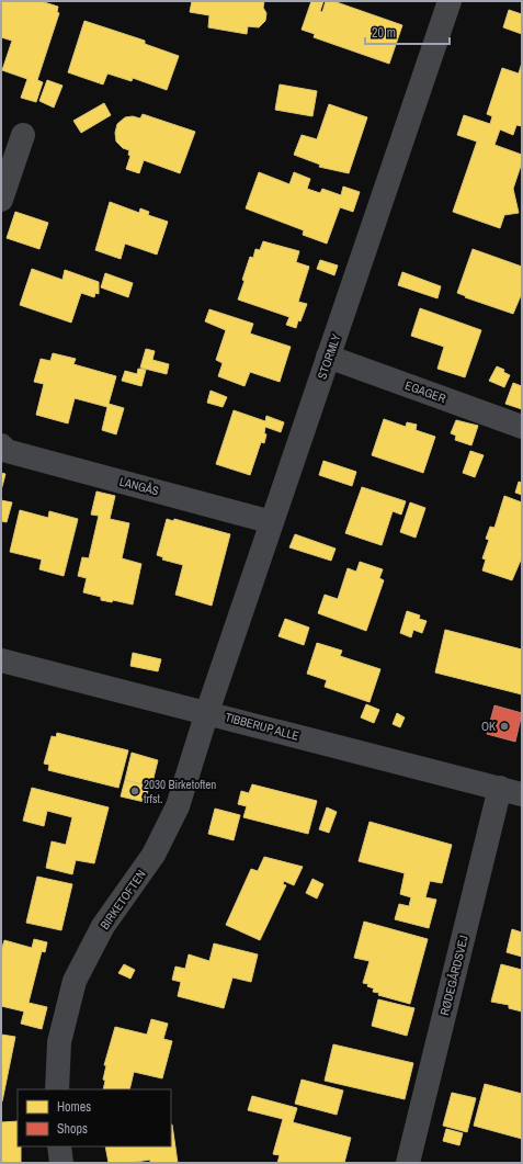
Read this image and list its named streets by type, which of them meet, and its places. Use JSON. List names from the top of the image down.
{
  "streets": {
    "street": [
      "STORMLY",
      "EGAGER",
      "LANGÅS",
      "TIBBERUP ALLE",
      "BIRKETOFTEN",
      "RØDEGÅRDSVEJ"
    ]
  },
  "crossings": [
    ["STORMLY", "EGAGER"],
    ["STORMLY", "LANGÅS"],
    ["STORMLY", "TIBBERUP ALLE"],
    ["STORMLY", "BIRKETOFTEN"],
    ["TIBBERUP ALLE", "BIRKETOFTEN"],
    ["TIBBERUP ALLE", "RØDEGÅRDSVEJ"]
  ],
  "places": ["OK", "2030 Birketoften trfst."],
  "legend": ["Homes", "Shops"],
  "scale_bar": "20 m"
}
